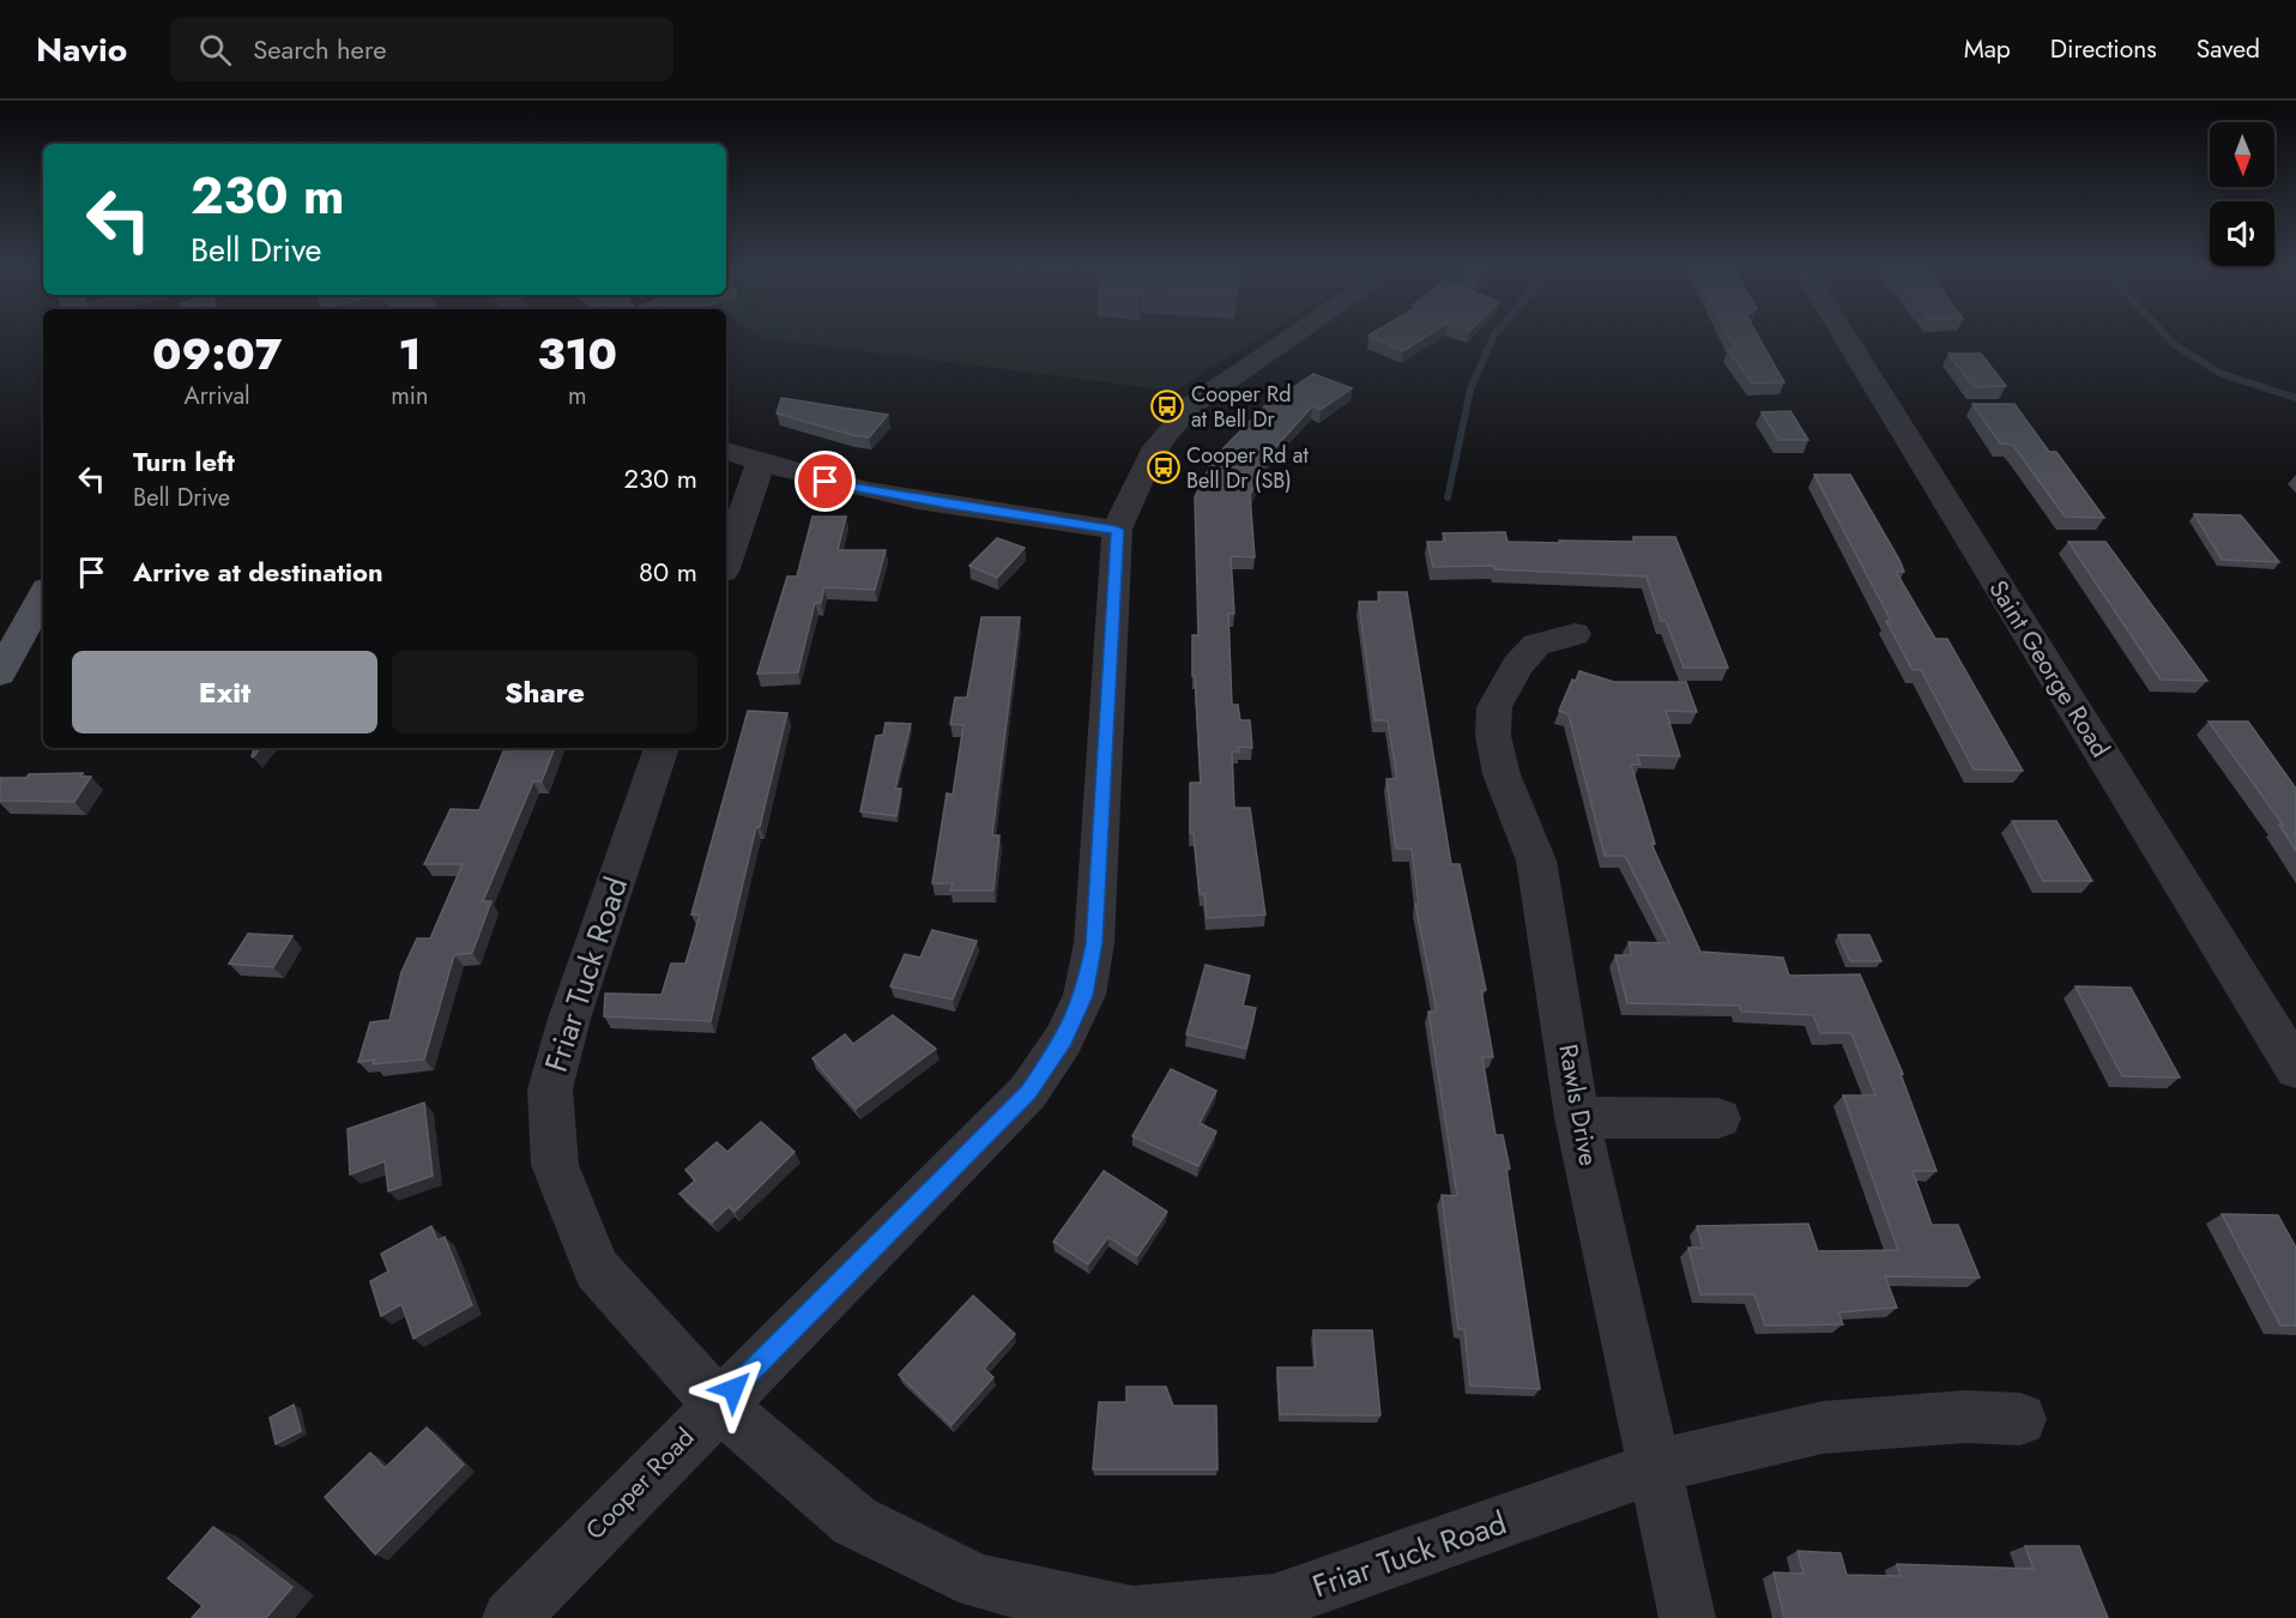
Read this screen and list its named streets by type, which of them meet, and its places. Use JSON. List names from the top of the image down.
{
  "streets": {
    "street": [
      "Saint George Road",
      "Friar Tuck Road",
      "Rawls Drive",
      "Cooper Road"
    ]
  },
  "crossings": [
    ["Friar Tuck Road", "Rawls Drive"],
    ["Friar Tuck Road", "Cooper Road"]
  ],
  "places": {
    "bus stop": ["Cooper Rd at Bell Dr", "Cooper Rd at Bell Dr (SB)"]
  },
  "north": "bottom",
  "page": {
    "header": "Navio",
    "search": "Search here",
    "nav": ["Map", "Directions", "Saved"],
    "turn": ["230 m", "Bell Drive"],
    "eta": [
      "09:07",
      "Arrival",
      "1",
      "min",
      "310",
      "m"
    ],
    "list": [
      {
        "name": "Turn left",
        "note": "Bell Drive",
        "value": "230 m"
      },
      {
        "name": "Arrive at destination",
        "value": "80 m"
      }
    ],
    "buttons": ["Exit", "Share"]
  }
}
